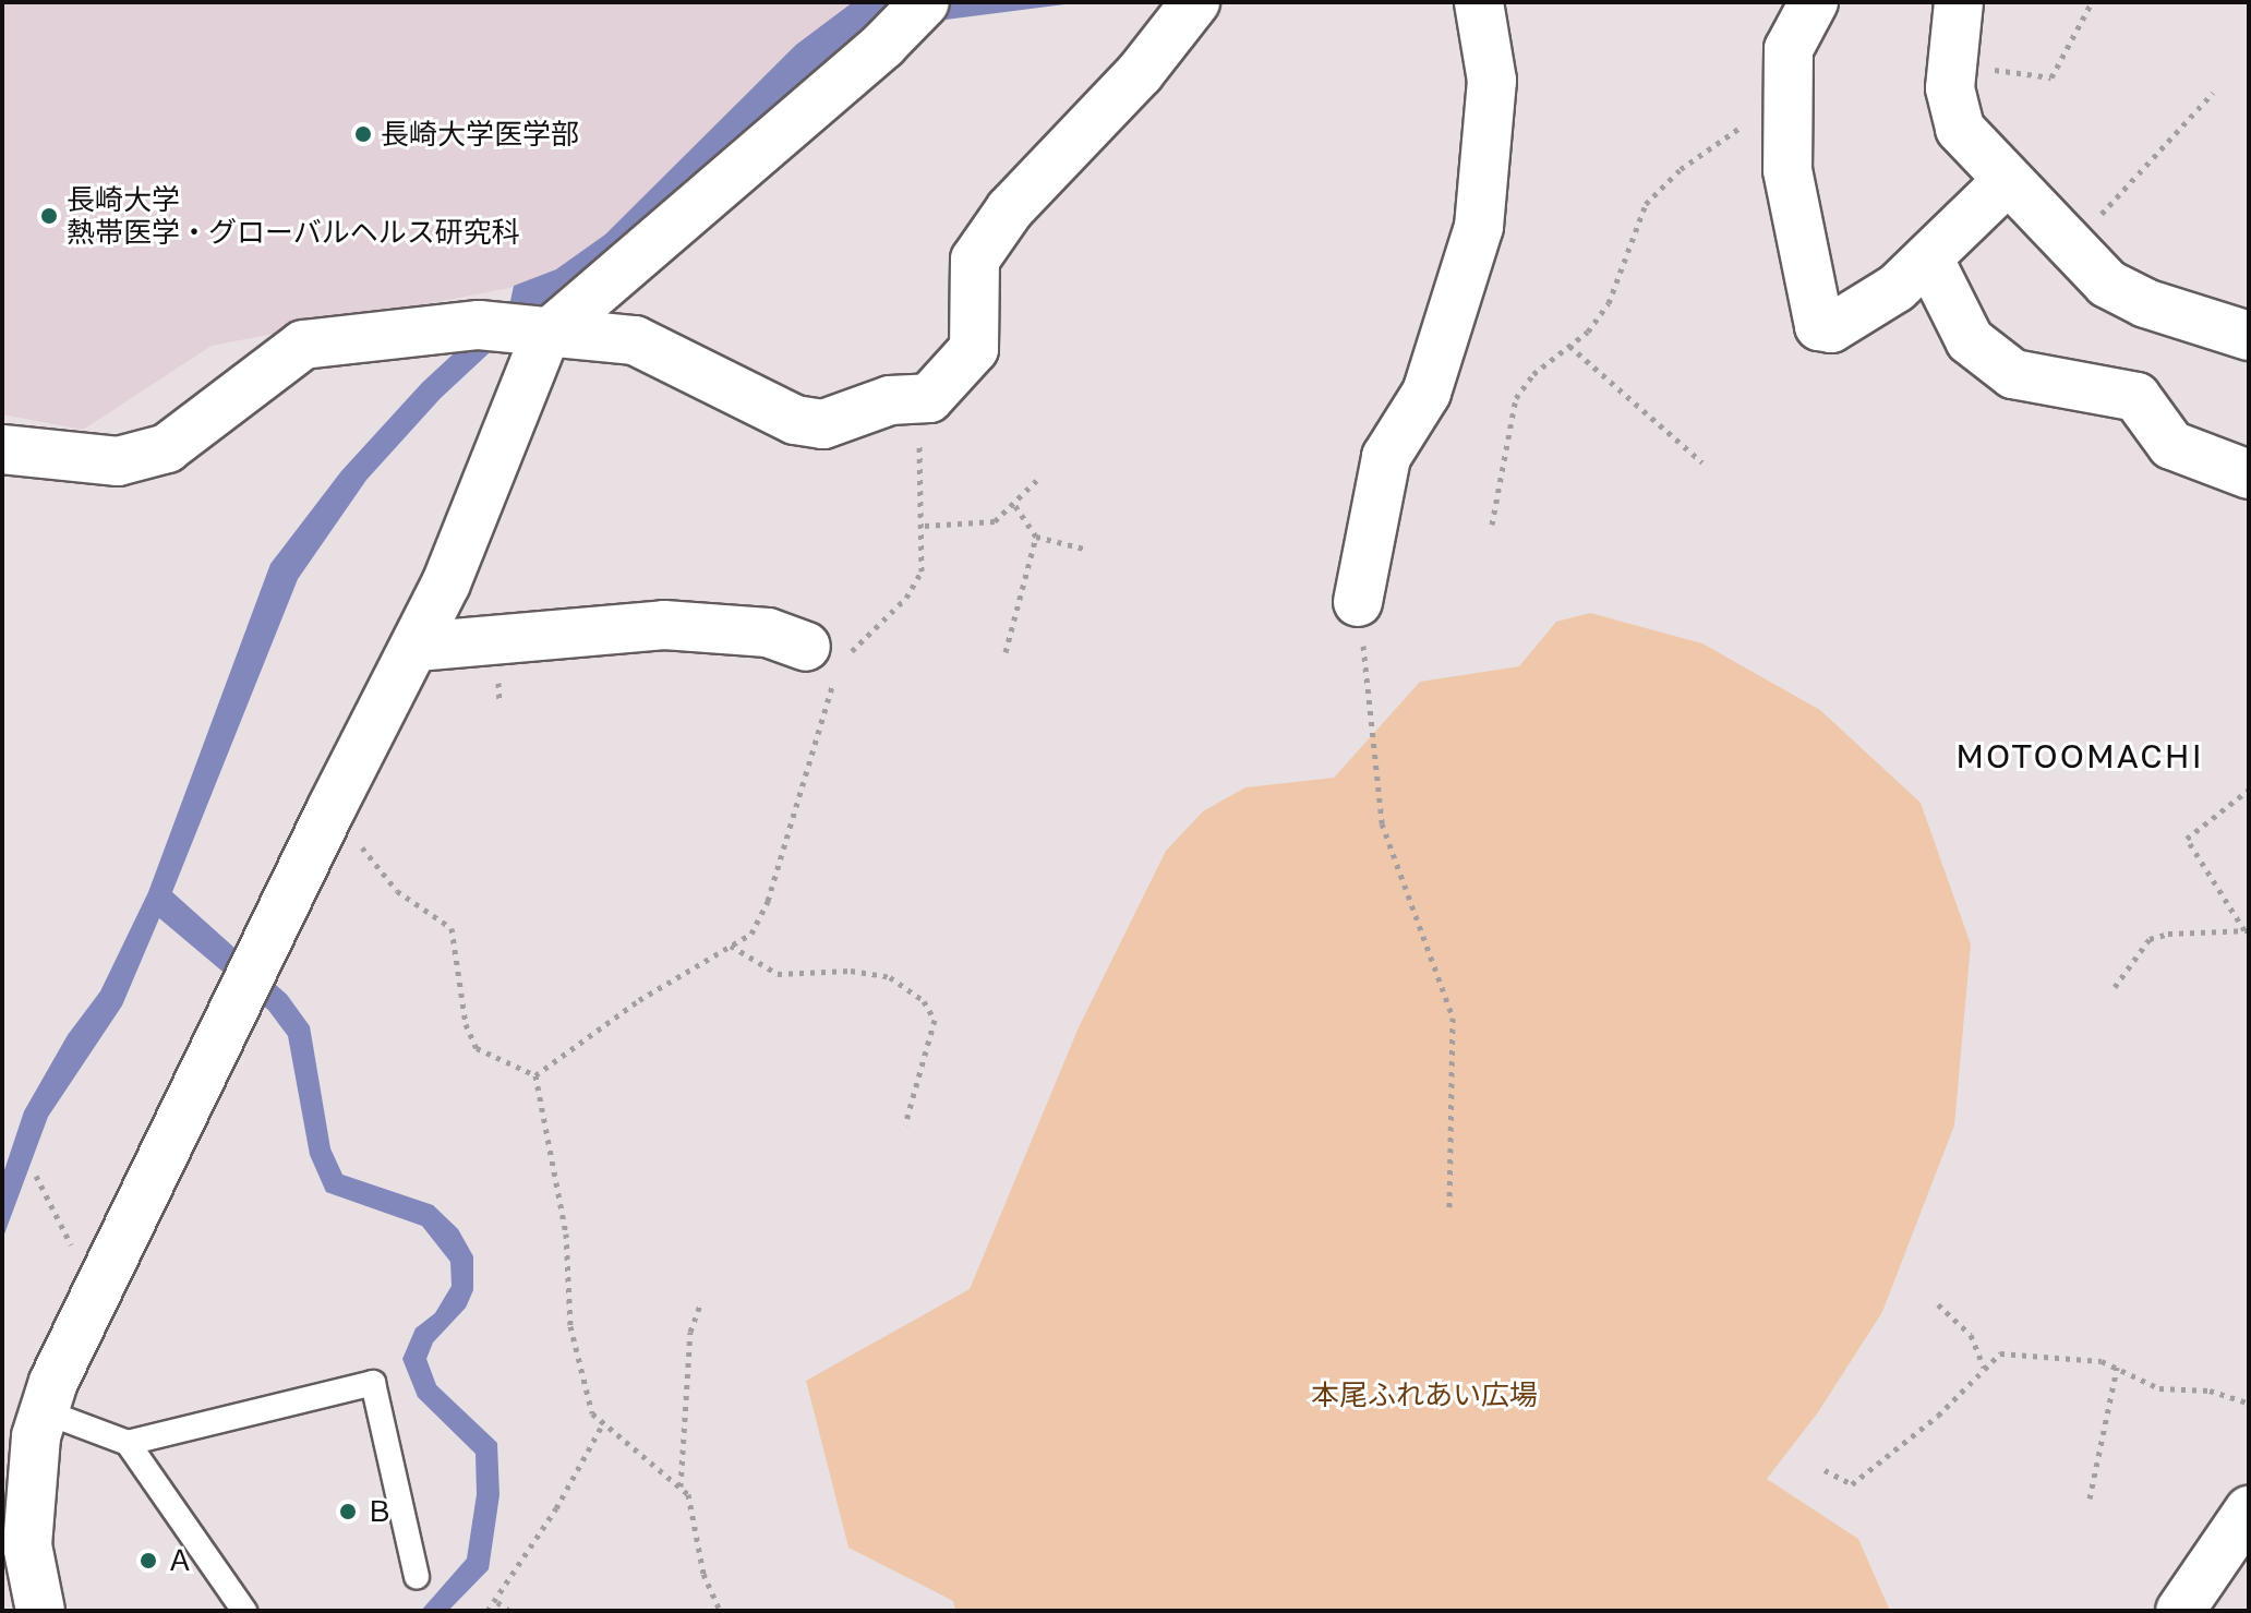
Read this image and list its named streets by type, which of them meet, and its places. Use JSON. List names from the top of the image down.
{
  "districts": ["MOTOOMACHI"],
  "parks": ["本尾ふれあい広場"],
  "places": [
    "長崎大学医学部",
    "長崎大学 熱帯医学・グローバルヘルス研究科",
    "Ｂ",
    "Ａ"
  ]
}
